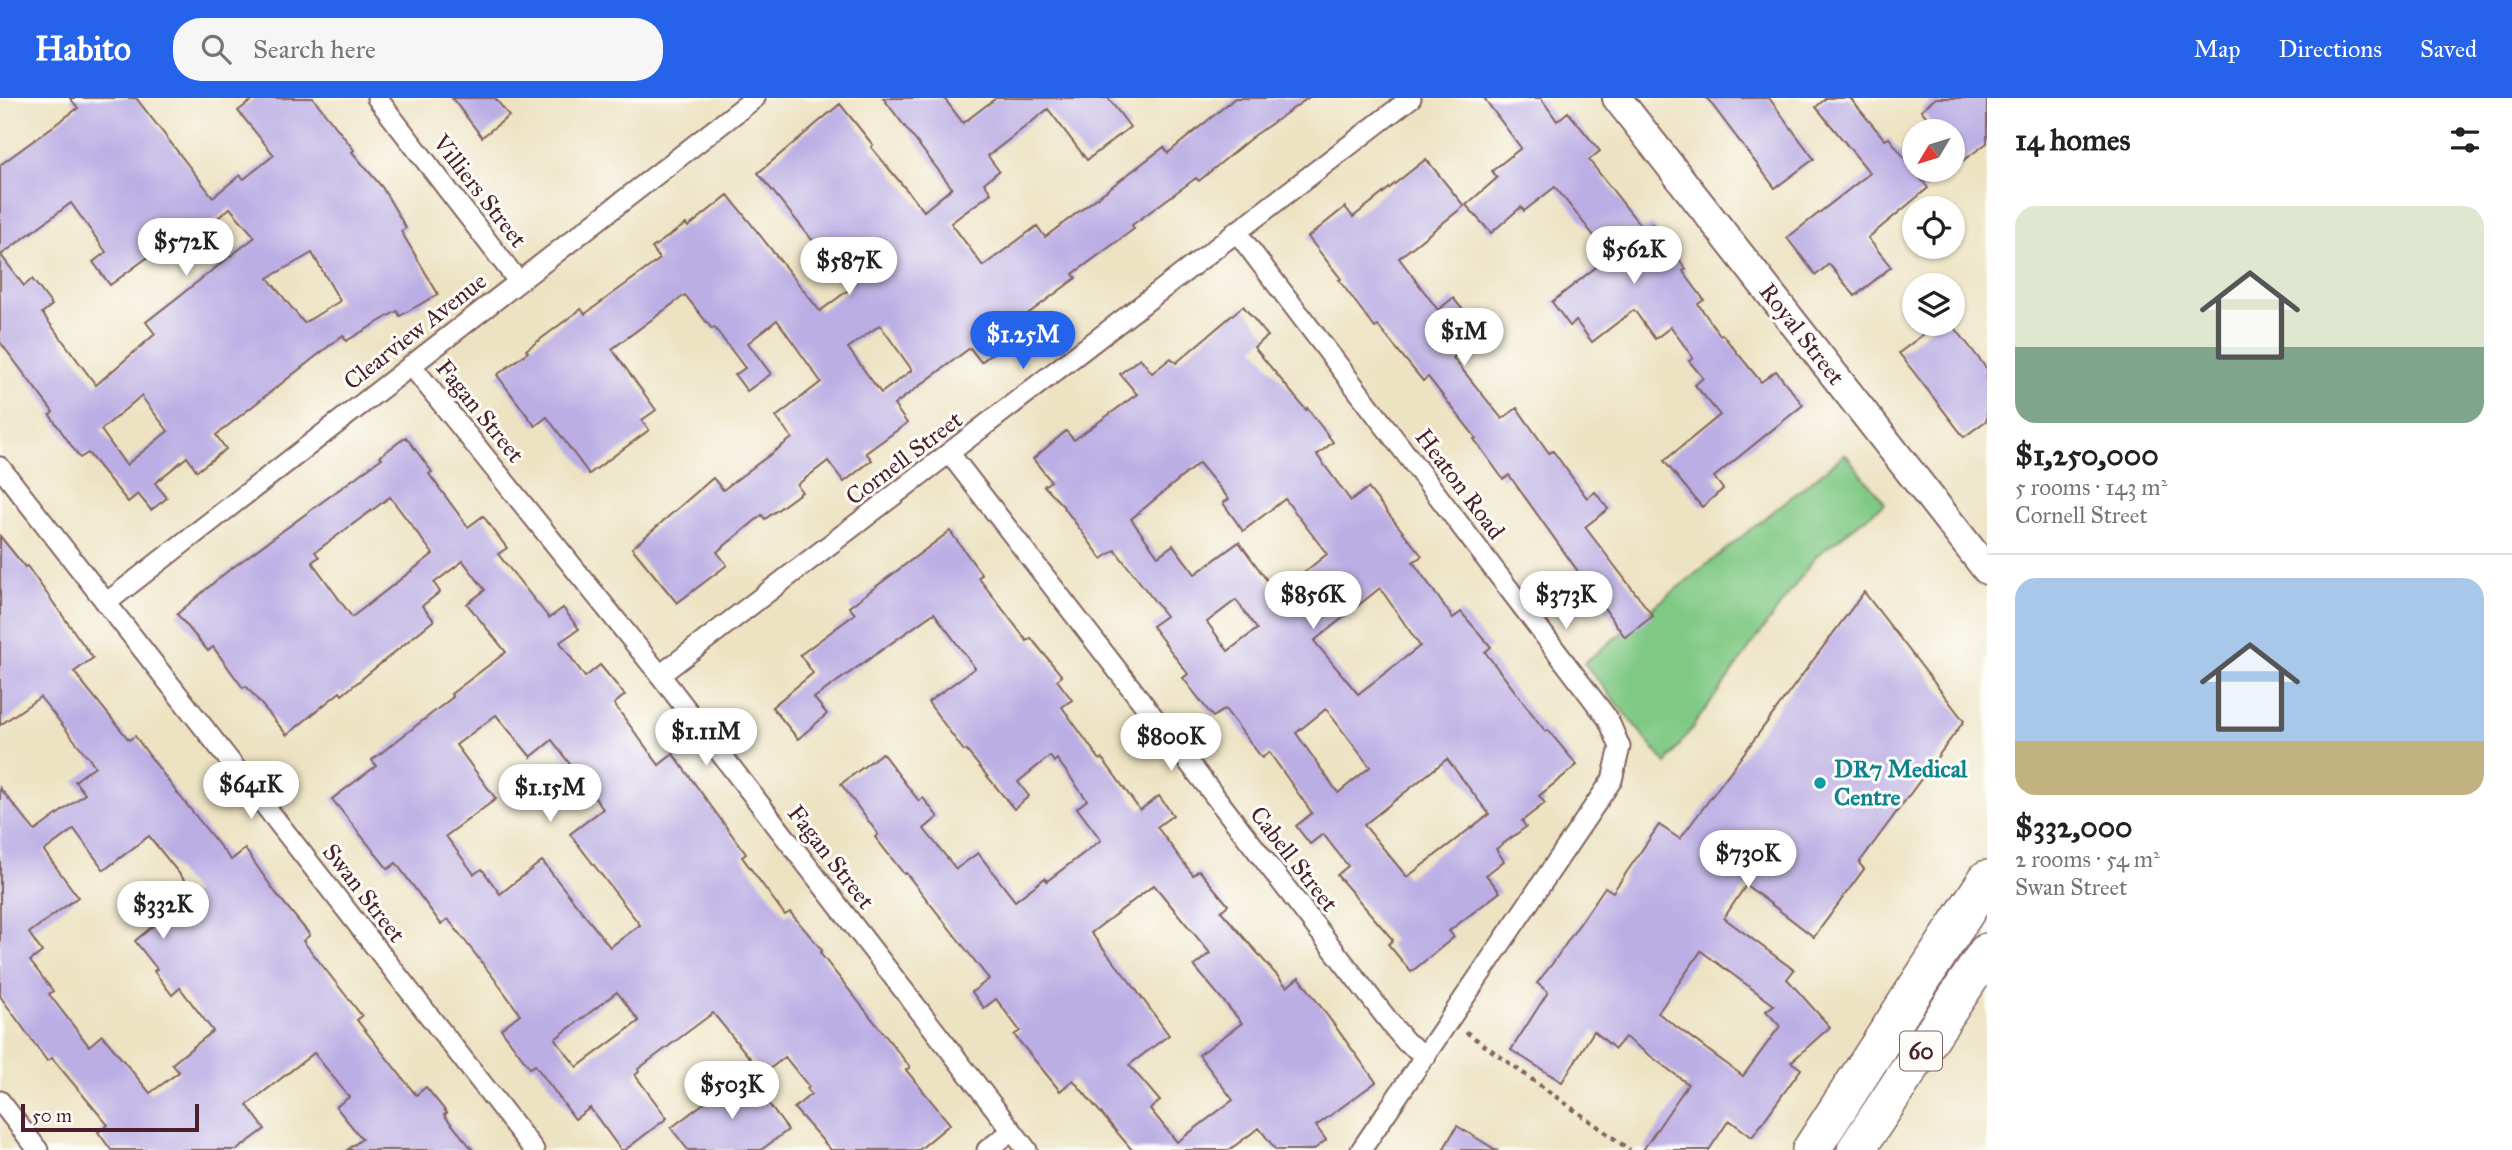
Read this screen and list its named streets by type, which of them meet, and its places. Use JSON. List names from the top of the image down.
{
  "streets": {
    "highway": ["60"],
    "main road": ["Royal Street"],
    "street": [
      "Villiers Street",
      "Clearview Avenue",
      "Fagan Street",
      "Cornell Street",
      "Heaton Road",
      "Cabell Street",
      "Swan Street"
    ]
  },
  "crossings": [
    ["Villiers Street", "Clearview Avenue"],
    ["Clearview Avenue", "Fagan Street"],
    ["Clearview Avenue", "Swan Street"],
    ["Fagan Street", "Cornell Street"],
    ["Cornell Street", "Heaton Road"],
    ["Cornell Street", "Cabell Street"],
    ["Heaton Road", "Cabell Street"]
  ],
  "places": ["DR7 Medical Centre"],
  "scale_bar": "50 m",
  "north": "bottom left",
  "page": {
    "header": "Habito",
    "search": "Search here",
    "nav": ["Map", "Directions", "Saved"],
    "heading": "14 homes",
    "list": [
      {
        "name": "$1,250,000",
        "note": "5 rooms · 143 m² · Cornell Street"
      },
      {
        "name": "$332,000",
        "note": "2 rooms · 54 m² · Swan Street"
      }
    ],
    "price": [
      "$572K",
      "$562K",
      "$587K",
      "$1M",
      "$1.25M",
      "$856K",
      "$373K",
      "$1.11M",
      "$800K",
      "$641K",
      "$1.15M",
      "$730K",
      "$332K",
      "$503K"
    ],
    "scale": "50 m"
  }
}
